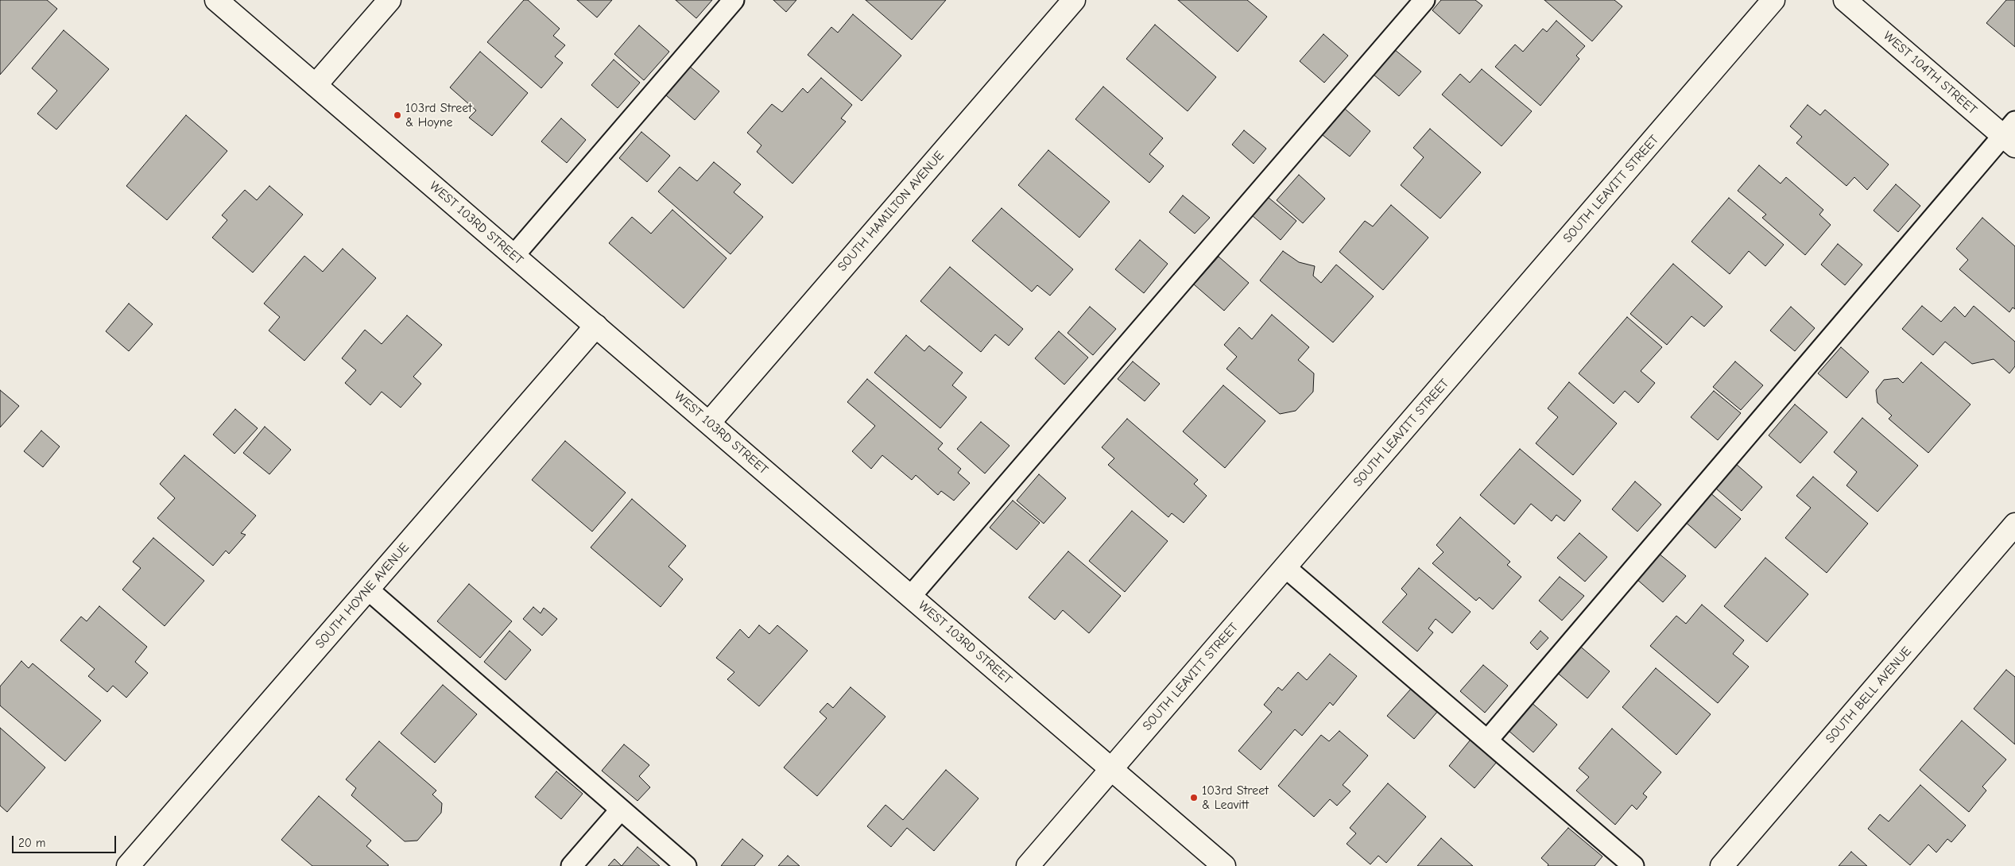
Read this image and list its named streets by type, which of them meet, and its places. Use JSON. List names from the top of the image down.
{
  "streets": {
    "street": [
      "WEST 104TH STREET",
      "SOUTH LEAVITT STREET",
      "SOUTH HAMILTON AVENUE",
      "WEST 103RD STREET",
      "SOUTH HOYNE AVENUE",
      "SOUTH BELL AVENUE"
    ]
  },
  "crossings": [
    ["SOUTH LEAVITT STREET", "WEST 103RD STREET"],
    ["SOUTH HAMILTON AVENUE", "WEST 103RD STREET"],
    ["WEST 103RD STREET", "SOUTH HOYNE AVENUE"]
  ],
  "places": ["103rd Street & Hoyne", "103rd Street & Leavitt"],
  "scale_bar": "20 m"
}
